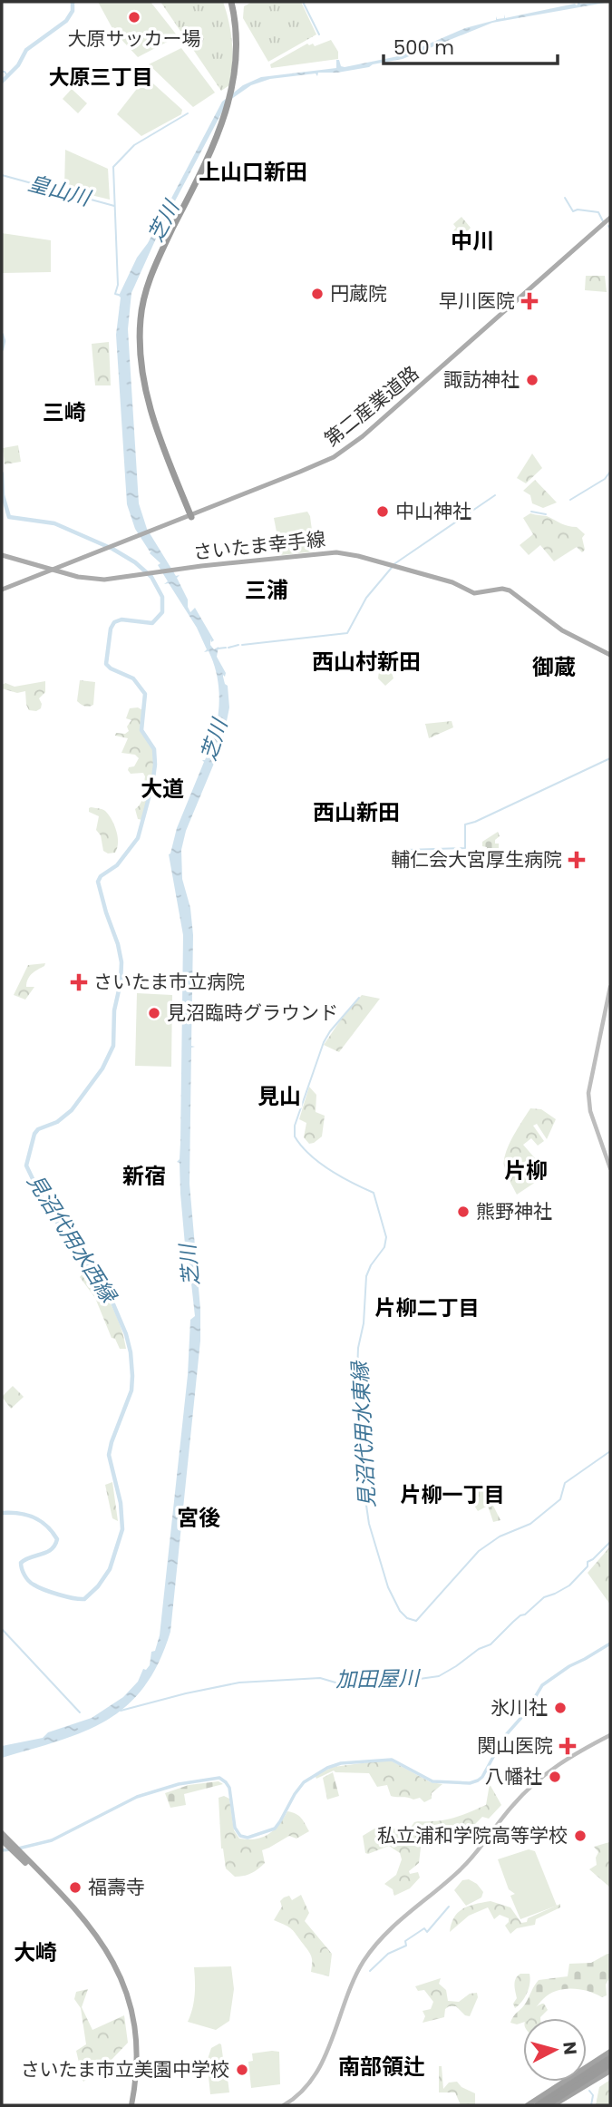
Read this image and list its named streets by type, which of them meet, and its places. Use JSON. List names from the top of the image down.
{
  "streets": {
    "main road": ["第二産業道路", "さいたま幸手線"]
  },
  "crossings": [
    ["第二産業道路", "さいたま幸手線"]
  ],
  "districts": [
    "大原三丁目",
    "上山口新田",
    "中川",
    "三崎",
    "三浦",
    "西山村新田",
    "御蔵",
    "大道",
    "西山新田",
    "見山",
    "片柳",
    "新宿",
    "片柳二丁目",
    "片柳一丁目",
    "宮後",
    "大崎",
    "南部領辻"
  ],
  "water": [
    "皇山川",
    "芝川",
    "見沼代用水西縁",
    "見沼代用水東縁",
    "加田屋川"
  ],
  "places": {
    "other": [
      "大原サッカー場",
      "円蔵院",
      "諏訪神社",
      "中山神社",
      "見沼臨時グラウンド",
      "熊野神社",
      "氷川社",
      "八幡社",
      "私立浦和学院高等学校",
      "福壽寺",
      "さいたま市立美園中学校"
    ],
    "health": [
      "早川医院",
      "輔仁会大宮厚生病院",
      "さいたま市立病院",
      "関山医院"
    ]
  },
  "scale_bar": "500 m",
  "north": "right"
}
